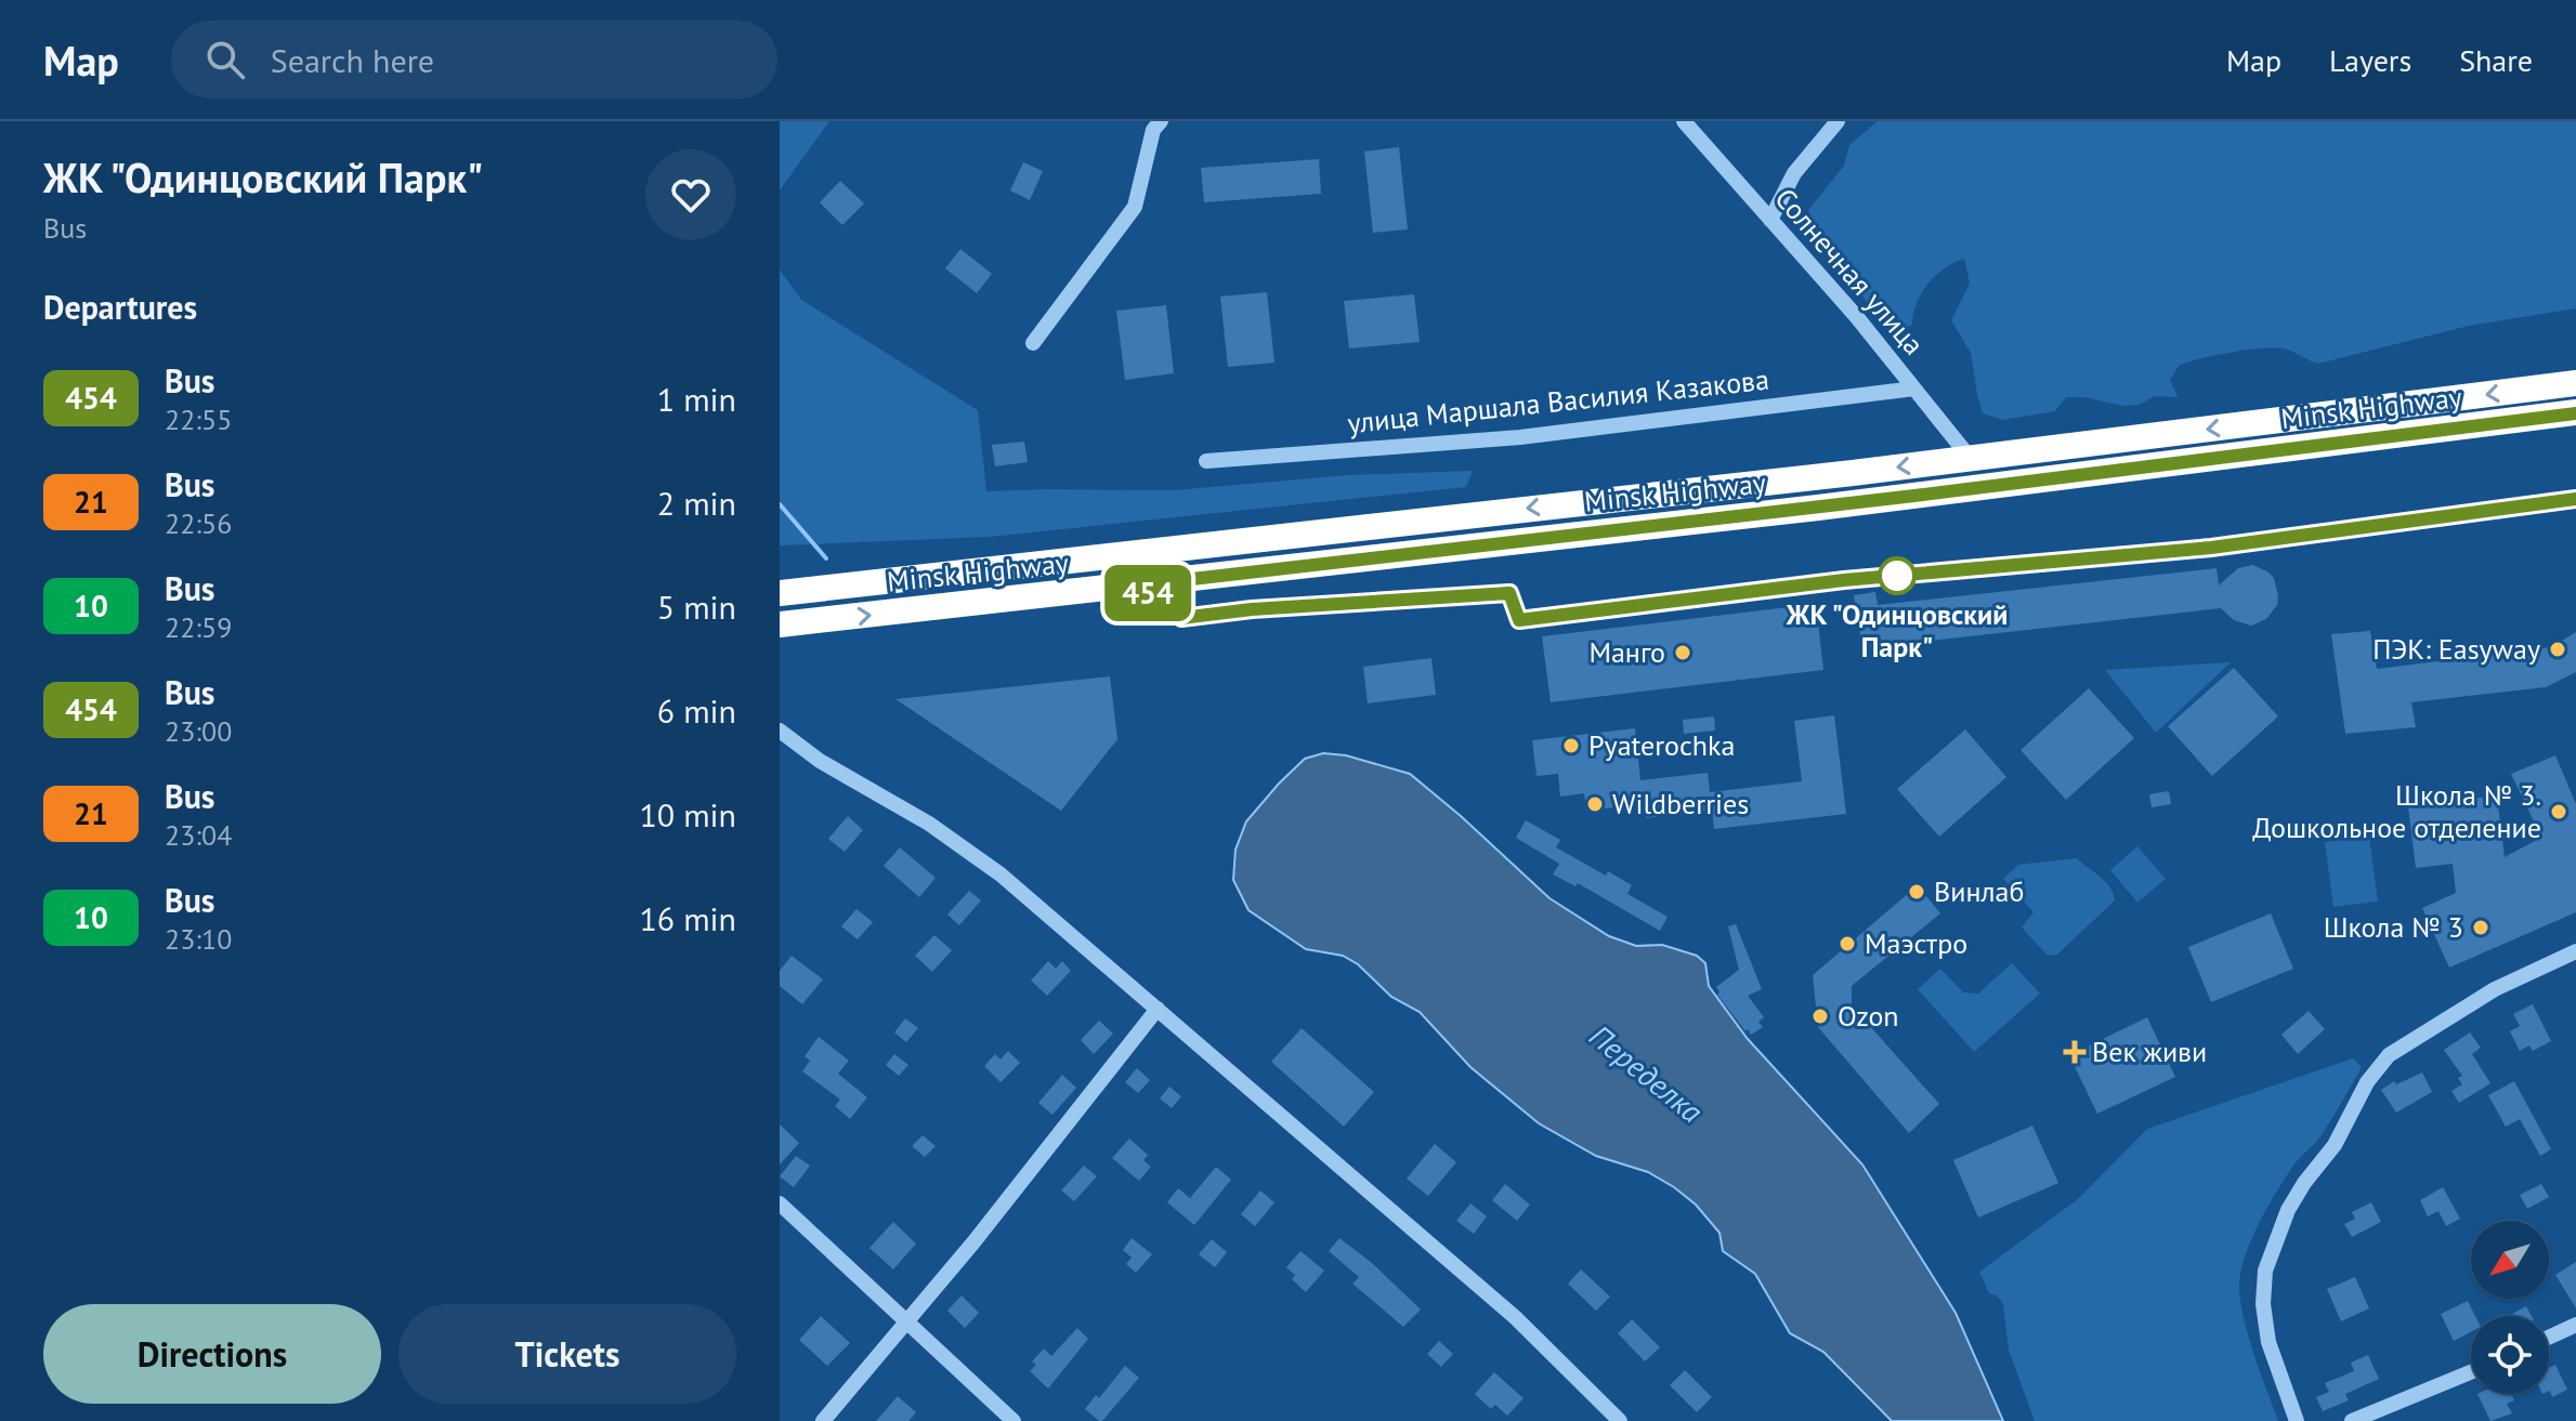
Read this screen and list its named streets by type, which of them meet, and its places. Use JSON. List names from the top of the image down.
{
  "streets": {
    "highway": ["Minsk Highway"],
    "street": ["Солнечная улица", "улица Маршала Василия Казакова"]
  },
  "crossings": [
    ["Солнечная улица", "улица Маршала Василия Казакова"],
    ["Солнечная улица", "Minsk Highway"]
  ],
  "water": ["Переделка"],
  "places": {
    "other": [
      "ЖК \"Одинцовский Парк\"",
      "ПЭК: Easyway",
      "Манго",
      "Pyaterochka",
      "Wildberries",
      "Школа № 3. Дошкольное отделение",
      "Винлаб",
      "Школа № 3",
      "Маэстро",
      "Ozon"
    ],
    "health": ["Век живи"]
  },
  "lines": ["bus line 454"],
  "north": "bottom left",
  "page": {
    "header": "Map",
    "search": "Search here",
    "nav": ["Map", "Layers", "Share"],
    "heading": [
      ["ЖК \"Одинцовский Парк\"", "Bus"],
      "Departures"
    ],
    "on_map": "454",
    "list": [
      {
        "mark": "454",
        "name": "Bus",
        "note": "22:55",
        "value": "1 min"
      },
      {
        "mark": "21",
        "name": "Bus",
        "note": "22:56",
        "value": "2 min"
      },
      {
        "mark": "10",
        "name": "Bus",
        "note": "22:59",
        "value": "5 min"
      },
      {
        "mark": "454",
        "name": "Bus",
        "note": "23:00",
        "value": "6 min"
      },
      {
        "mark": "21",
        "name": "Bus",
        "note": "23:04",
        "value": "10 min"
      },
      {
        "mark": "10",
        "name": "Bus",
        "note": "23:10",
        "value": "16 min"
      }
    ],
    "buttons": ["Directions", "Tickets"]
  }
}
